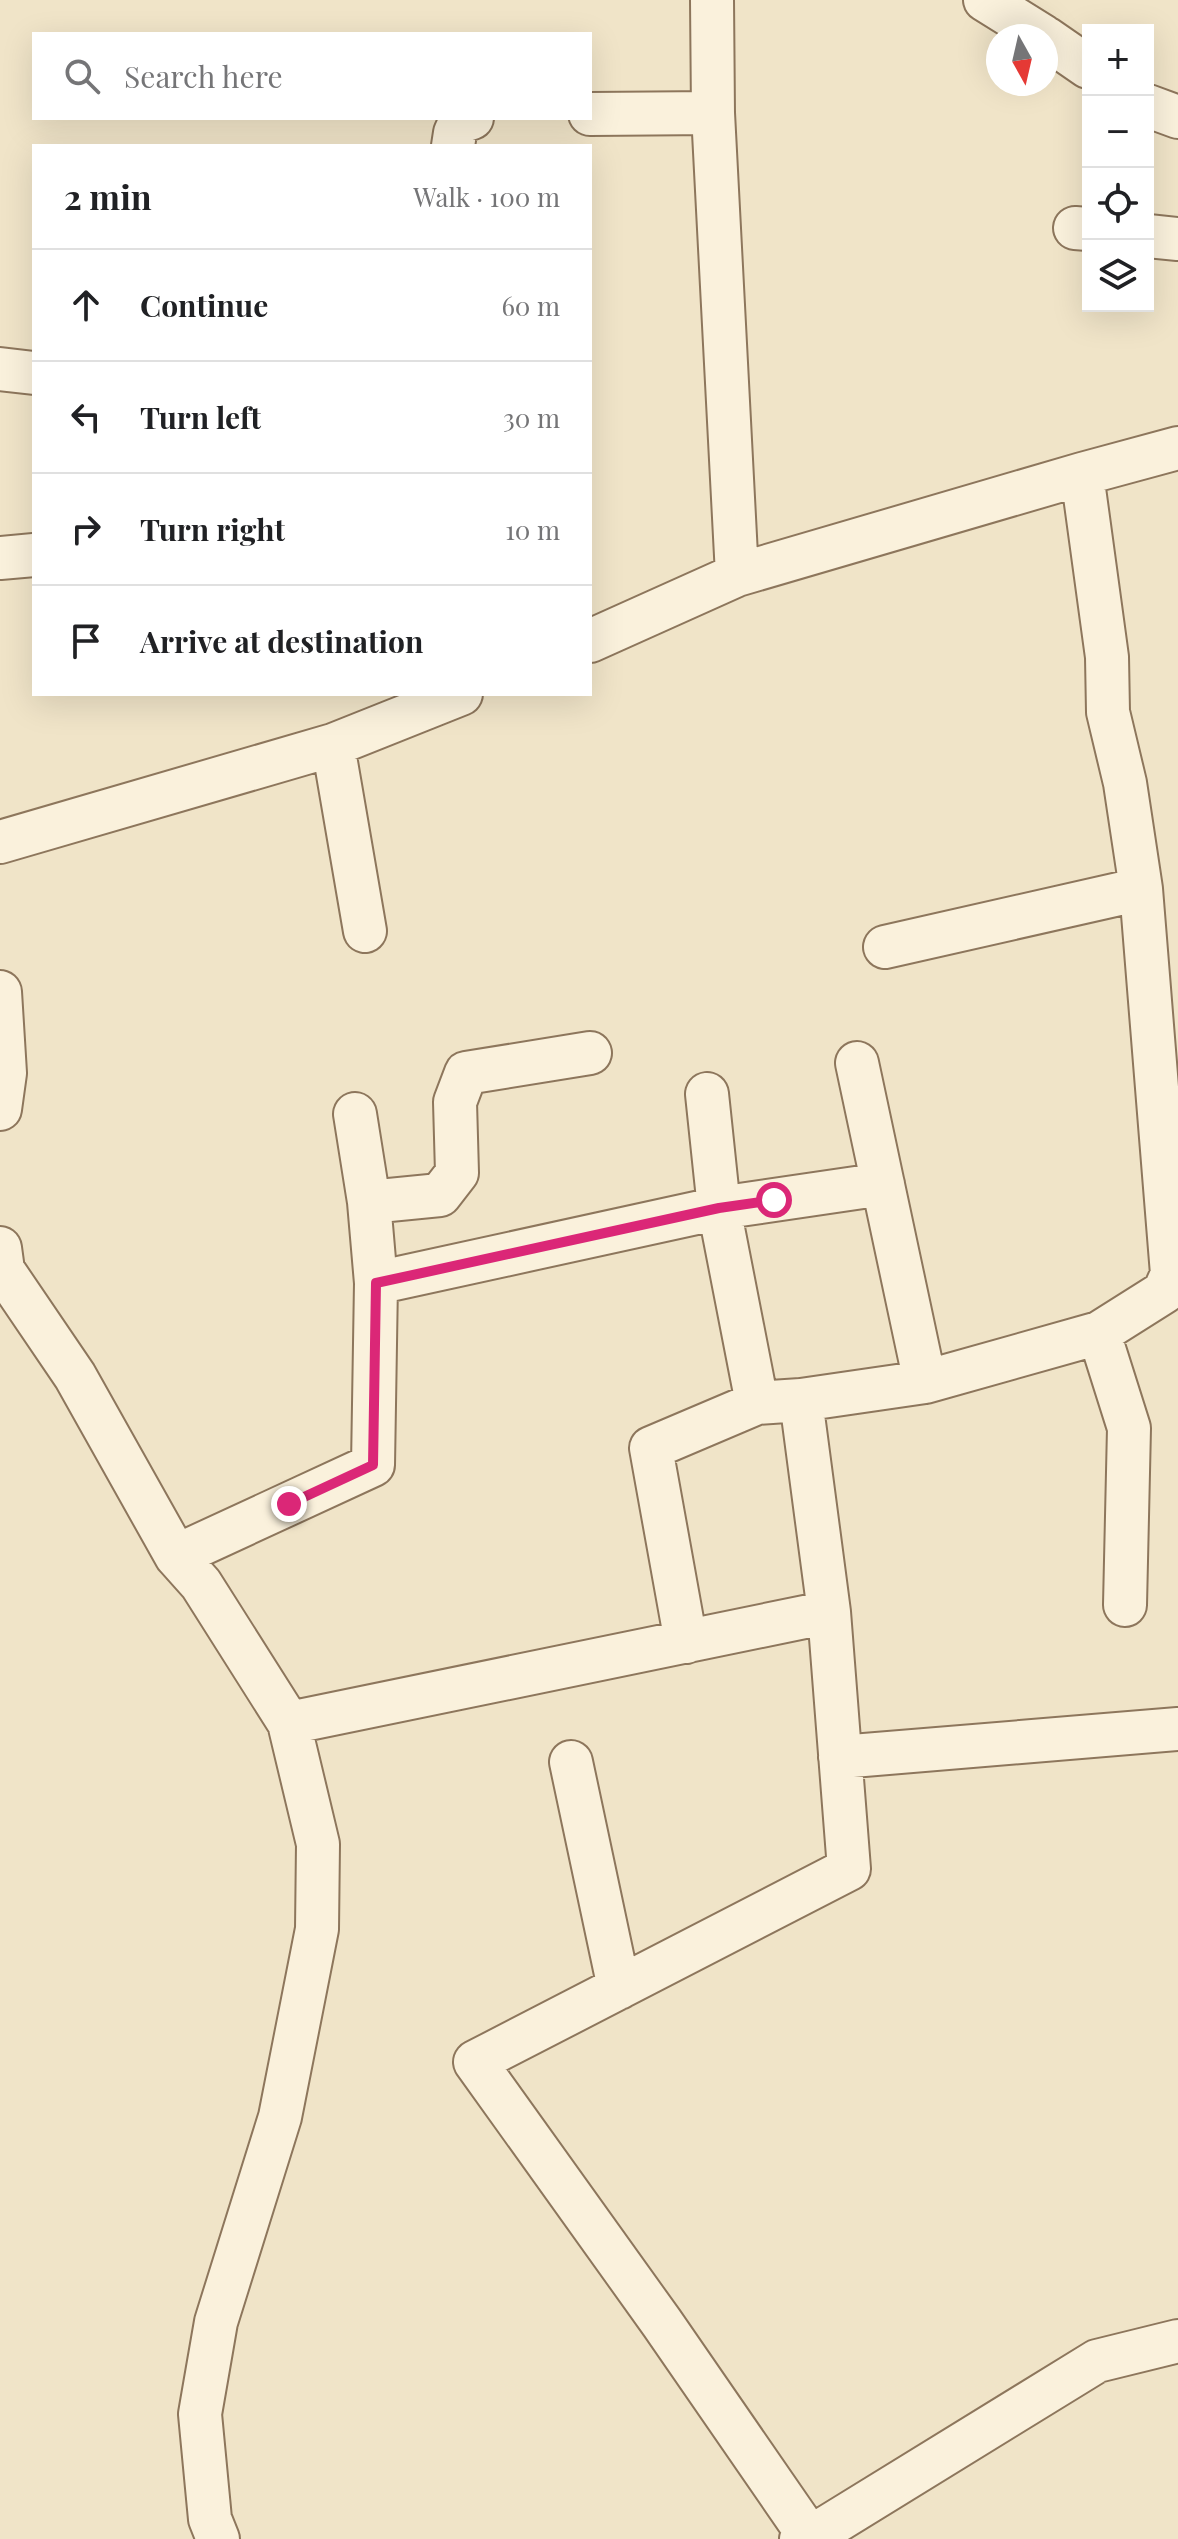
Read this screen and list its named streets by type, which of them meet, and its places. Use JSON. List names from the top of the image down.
{
  "north": "bottom",
  "page": {
    "map_buttons": ["+", "−"],
    "search": "Search here",
    "heading": ["2 min", "Walk · 100 m"],
    "list": [
      ["Continue", "60 m"],
      ["Turn left", "30 m"],
      ["Turn right", "10 m"],
      "Arrive at destination"
    ]
  }
}
